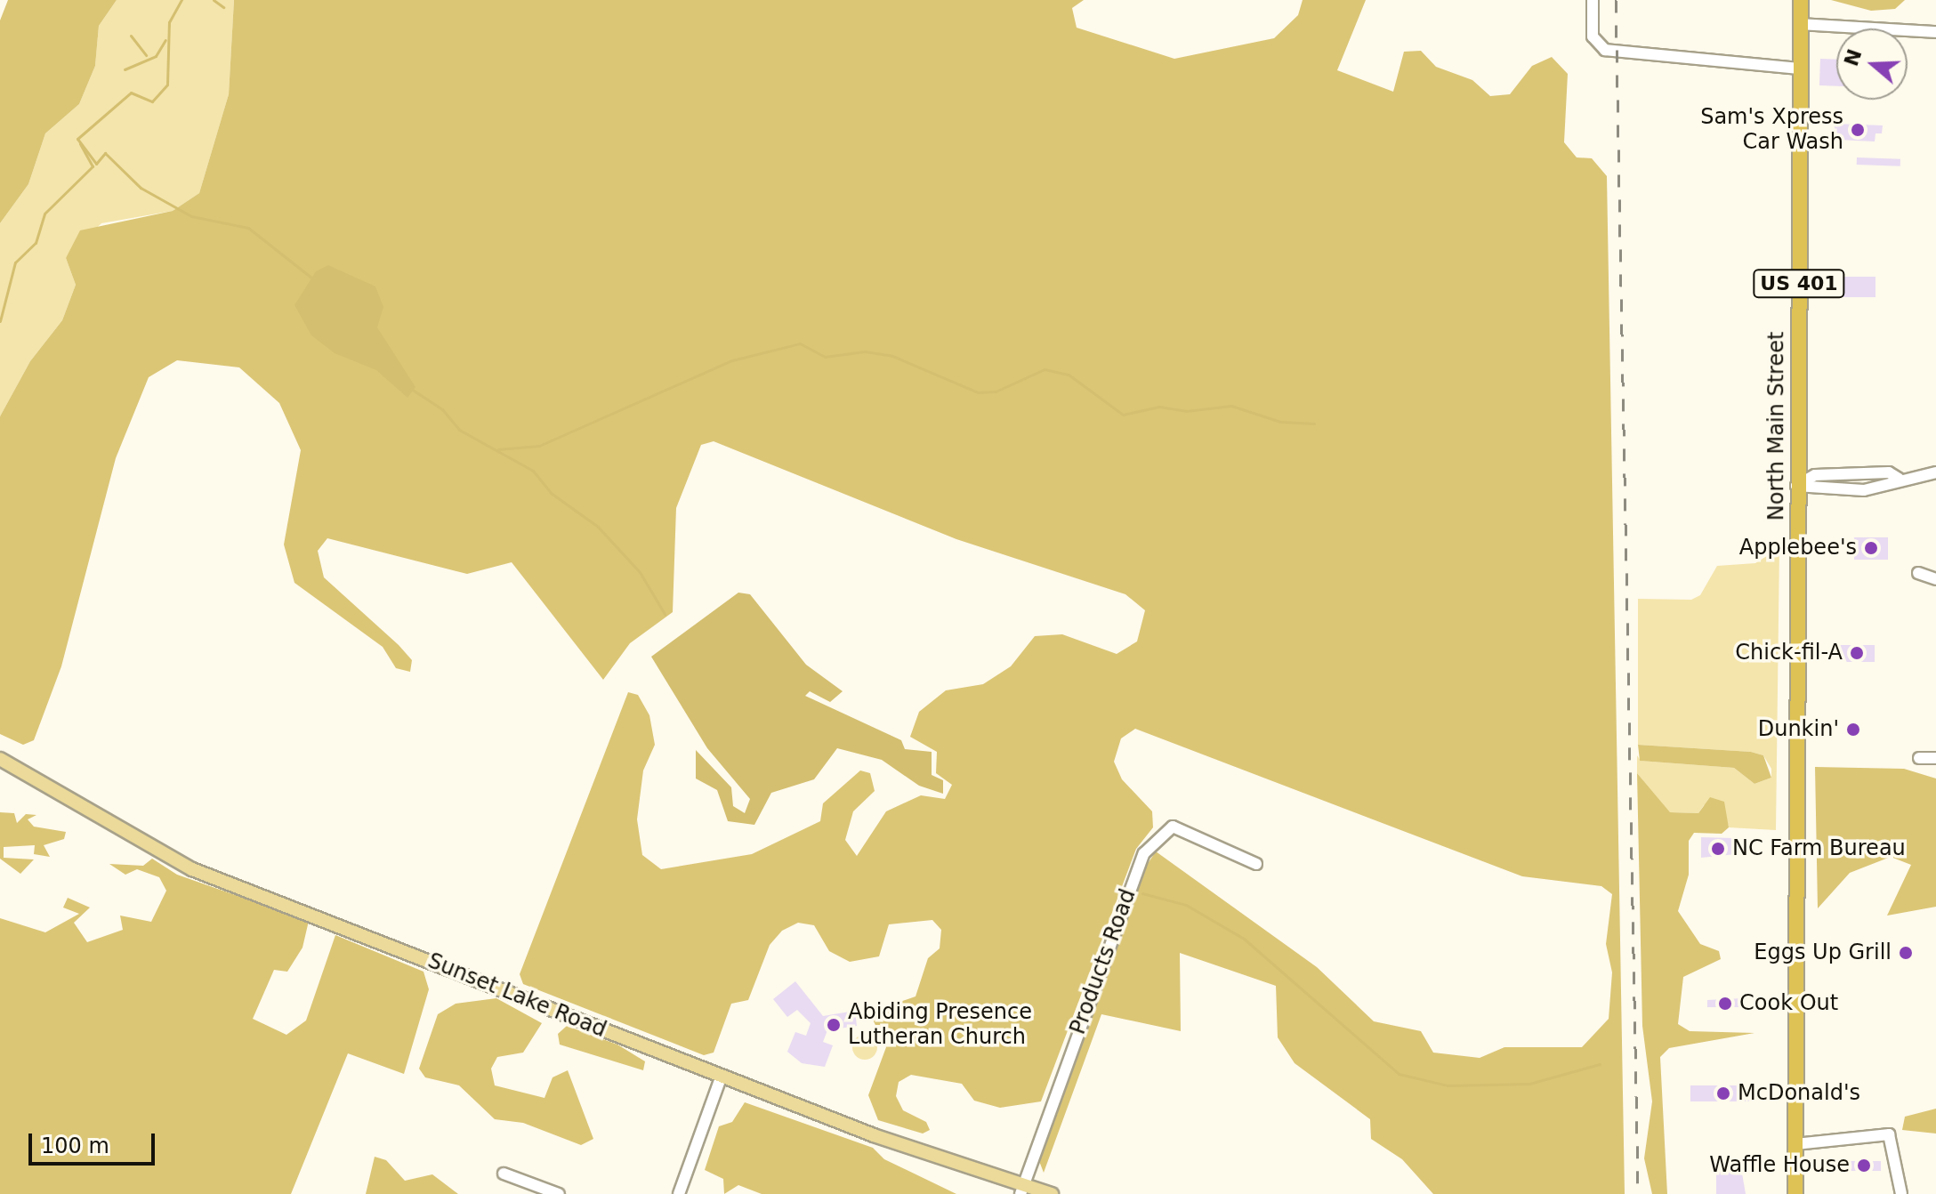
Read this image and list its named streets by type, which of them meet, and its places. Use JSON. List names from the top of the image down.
{
  "streets": {
    "highway": ["US 401", "North Main Street"],
    "main road": ["Sunset Lake Road"],
    "street": ["Products Road"]
  },
  "crossings": [
    ["Products Road", "Sunset Lake Road"]
  ],
  "places": [
    "Sam's Xpress Car Wash",
    "Applebee's",
    "Chick-fil-A",
    "Dunkin'",
    "NC Farm Bureau",
    "Eggs Up Grill",
    "Cook Out",
    "Abiding Presence Lutheran Church",
    "McDonald's",
    "Waffle House"
  ],
  "scale_bar": "100 m",
  "north": "left"
}
